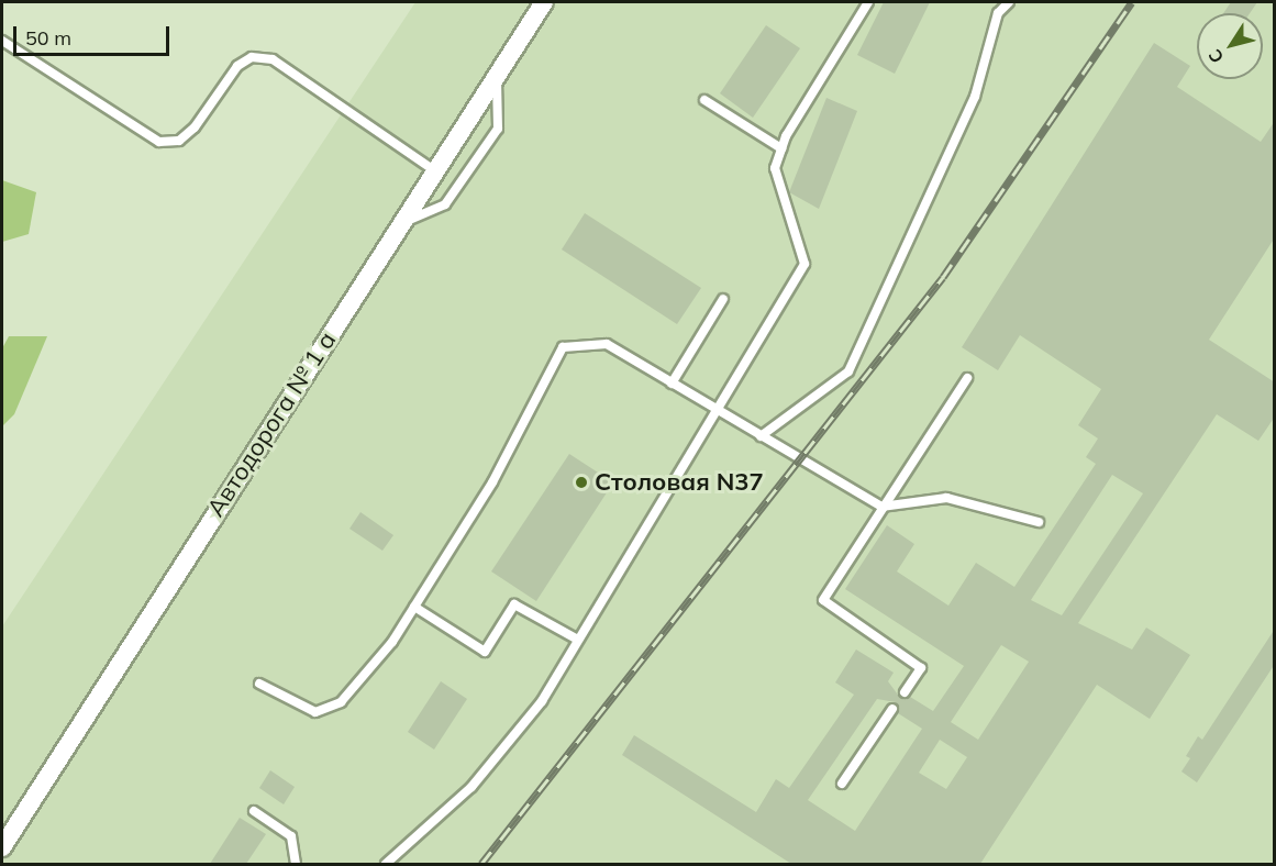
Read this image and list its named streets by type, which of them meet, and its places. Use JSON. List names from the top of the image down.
{
  "streets": {
    "street": ["Автодорога № 1 а"]
  },
  "places": ["Столовая N37"],
  "scale_bar": "50 m",
  "north": "bottom left"
}
